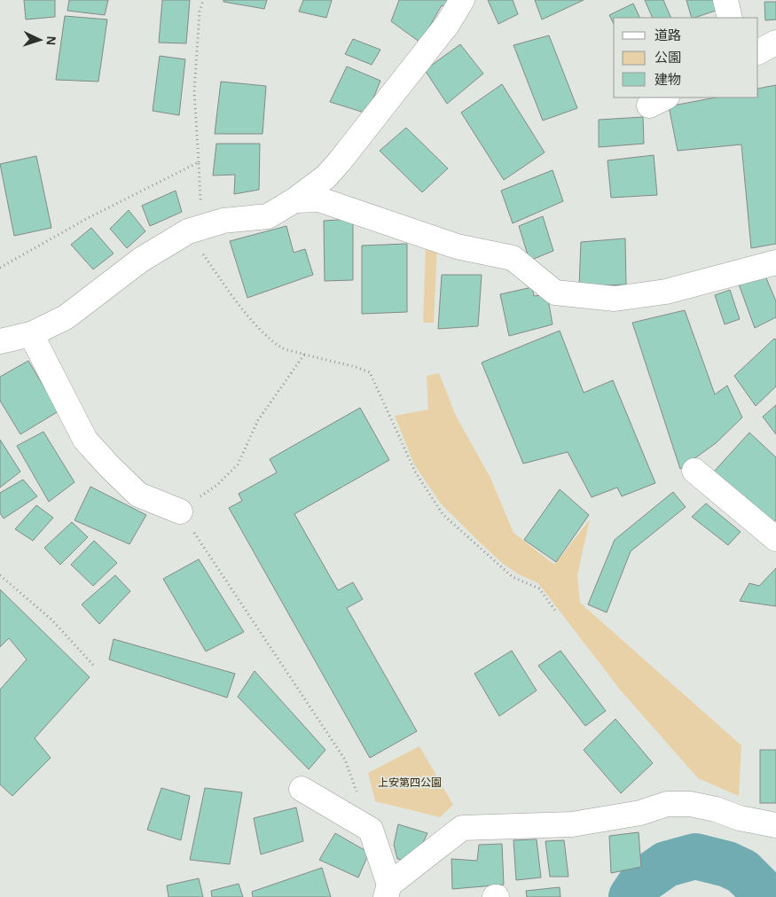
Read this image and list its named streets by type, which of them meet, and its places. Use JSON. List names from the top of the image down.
{
  "parks": ["上安第四公園"],
  "legend": ["道路", "公園", "建物"],
  "north": "right"
}
